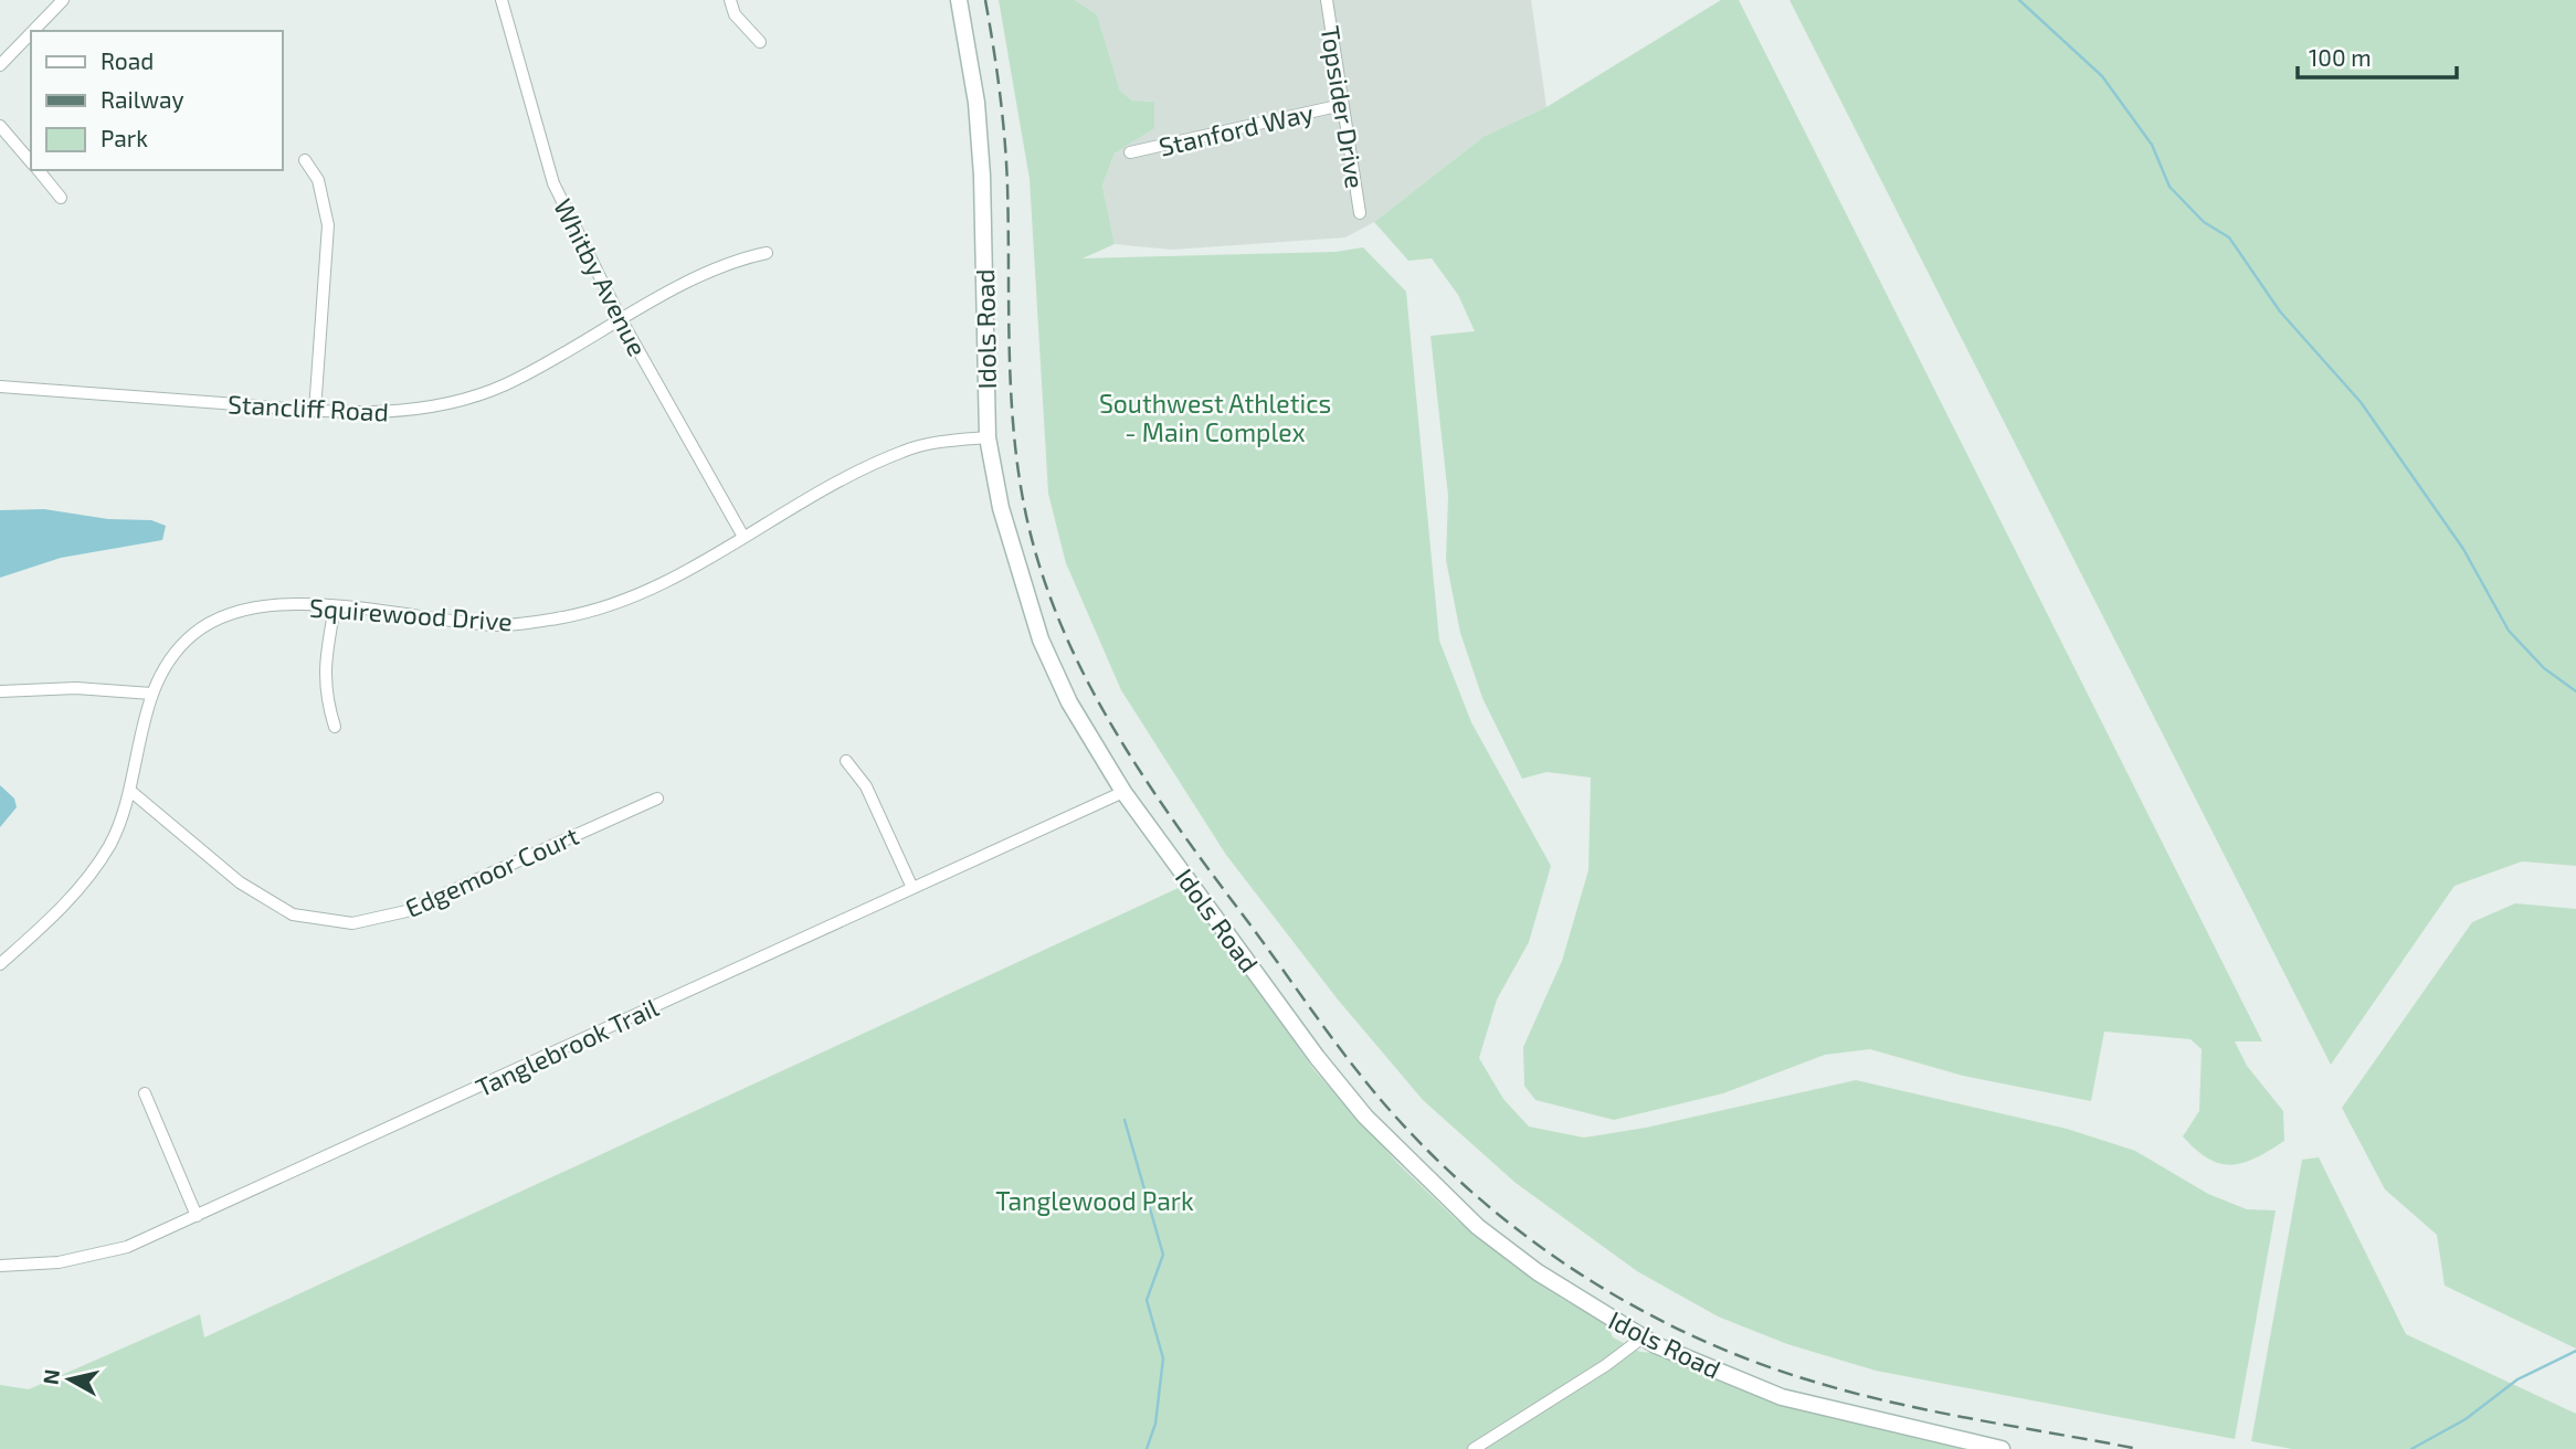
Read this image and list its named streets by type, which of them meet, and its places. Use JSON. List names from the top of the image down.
{
  "streets": {
    "street": [
      "Topsider Drive",
      "Stanford Way",
      "Whitby Avenue",
      "Idols Road",
      "Stancliff Road",
      "Squirewood Drive",
      "Edgemoor Court",
      "Tanglebrook Trail"
    ]
  },
  "crossings": [
    ["Topsider Drive", "Stanford Way"],
    ["Whitby Avenue", "Stancliff Road"],
    ["Whitby Avenue", "Squirewood Drive"],
    ["Idols Road", "Squirewood Drive"],
    ["Idols Road", "Tanglebrook Trail"],
    ["Squirewood Drive", "Edgemoor Court"]
  ],
  "parks": ["Southwest Athletics - Main Complex", "Tanglewood Park"],
  "legend": ["Road", "Railway", "Park"],
  "scale_bar": "100 m",
  "north": "left"
}
